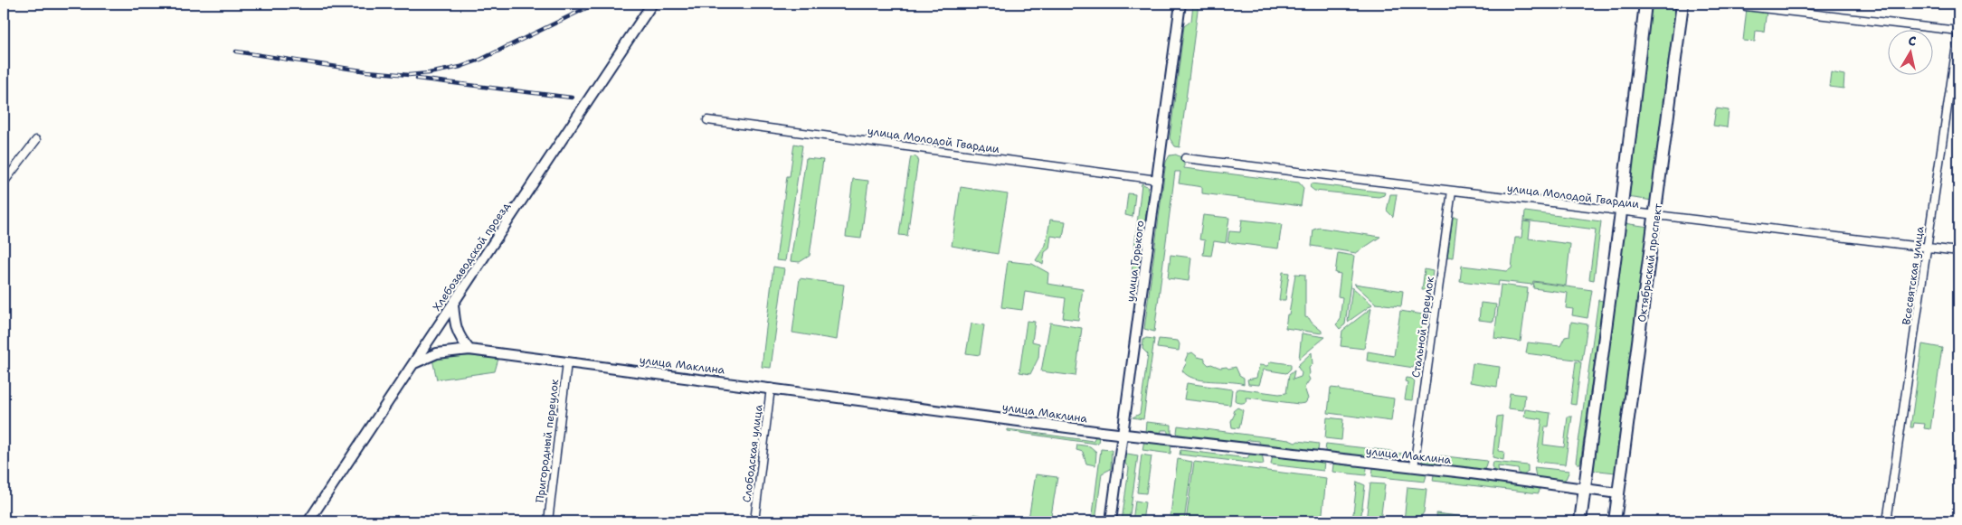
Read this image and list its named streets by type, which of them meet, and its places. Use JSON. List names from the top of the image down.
{
  "streets": {
    "main road": ["Октябрьский проспект"],
    "street": [
      "улица Молодой Гвардии",
      "Хлебозаводской проезд",
      "улица Горького",
      "Всесвятская улица",
      "Стальной переулок",
      "улица Маклина",
      "Пригородный переулок",
      "Слободская улица"
    ]
  },
  "crossings": [
    ["улица Молодой Гвардии", "улица Горького"],
    ["улица Молодой Гвардии", "Октябрьский проспект"],
    ["улица Молодой Гвардии", "Всесвятская улица"],
    ["улица Молодой Гвардии", "Стальной переулок"],
    ["Хлебозаводской проезд", "улица Маклина"],
    ["улица Горького", "улица Маклина"],
    ["Октябрьский проспект", "улица Маклина"],
    ["Стальной переулок", "улица Маклина"],
    ["улица Маклина", "Пригородный переулок"],
    ["улица Маклина", "Слободская улица"]
  ],
  "north": "top"
}
